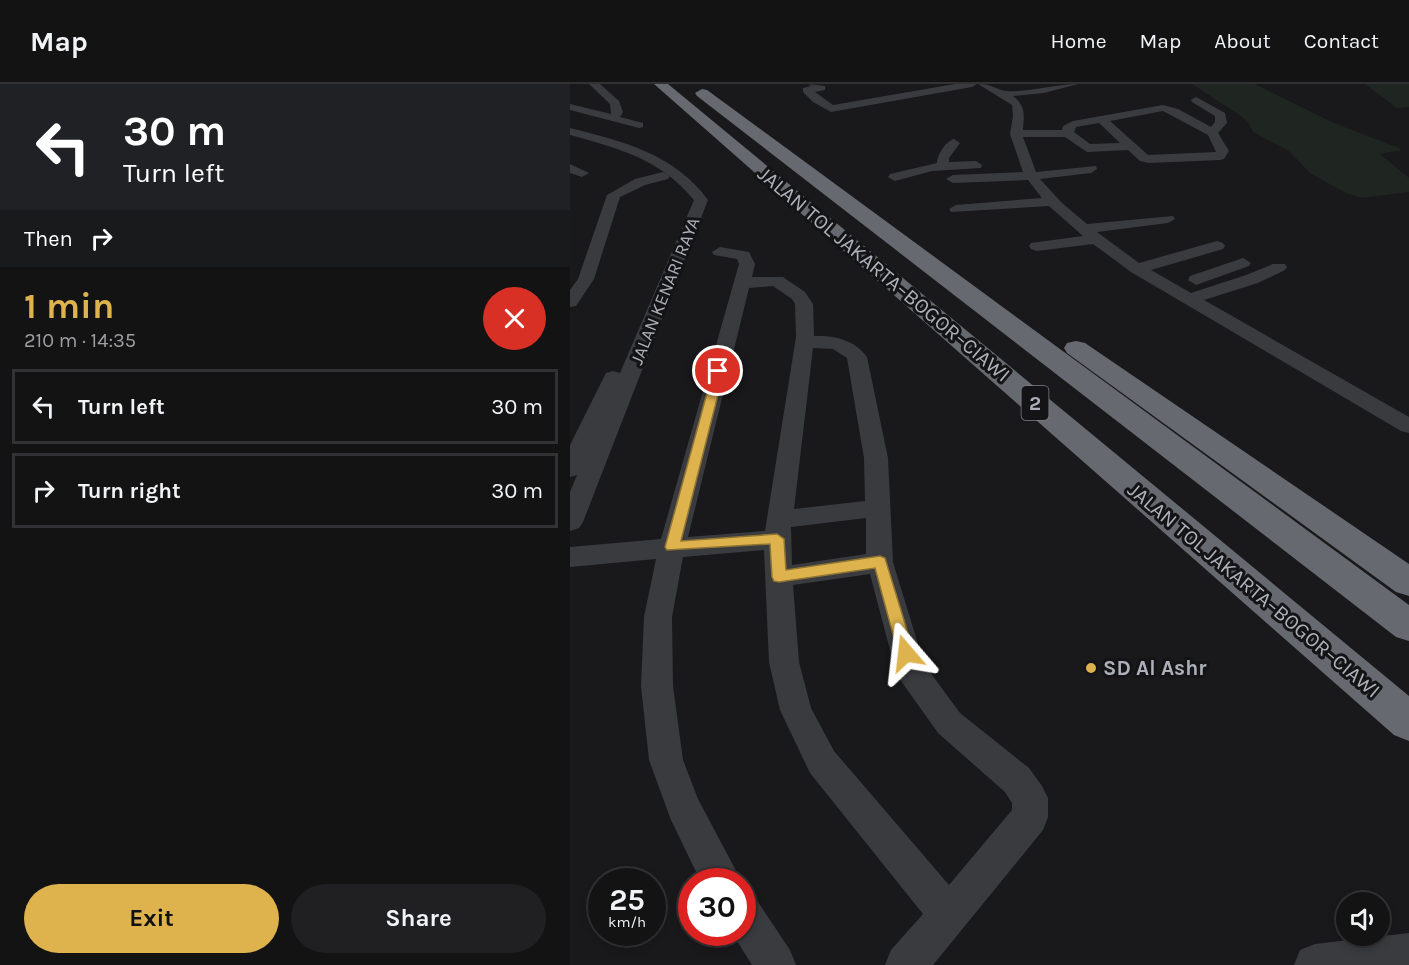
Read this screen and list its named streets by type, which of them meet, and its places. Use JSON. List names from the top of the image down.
{
  "streets": {
    "highway": ["JALAN TOL JAKARTA–BOGOR–CIAWI", "2"],
    "street": ["JALAN KENARI RAYA"]
  },
  "places": ["SD Al Ashr"],
  "page": {
    "header": "Map",
    "nav": [
      "Home",
      "Map",
      "About",
      "Contact"
    ],
    "turn": ["30 m", "Turn left"],
    "then": "Then",
    "heading": ["1 min", "210 m · 14:35"],
    "list": [
      {
        "name": "Turn left",
        "value": "30 m"
      },
      {
        "name": "Turn right",
        "value": "30 m"
      }
    ],
    "speed": "25 km/h",
    "limit": "30",
    "buttons": ["Exit", "Share"]
  }
}
